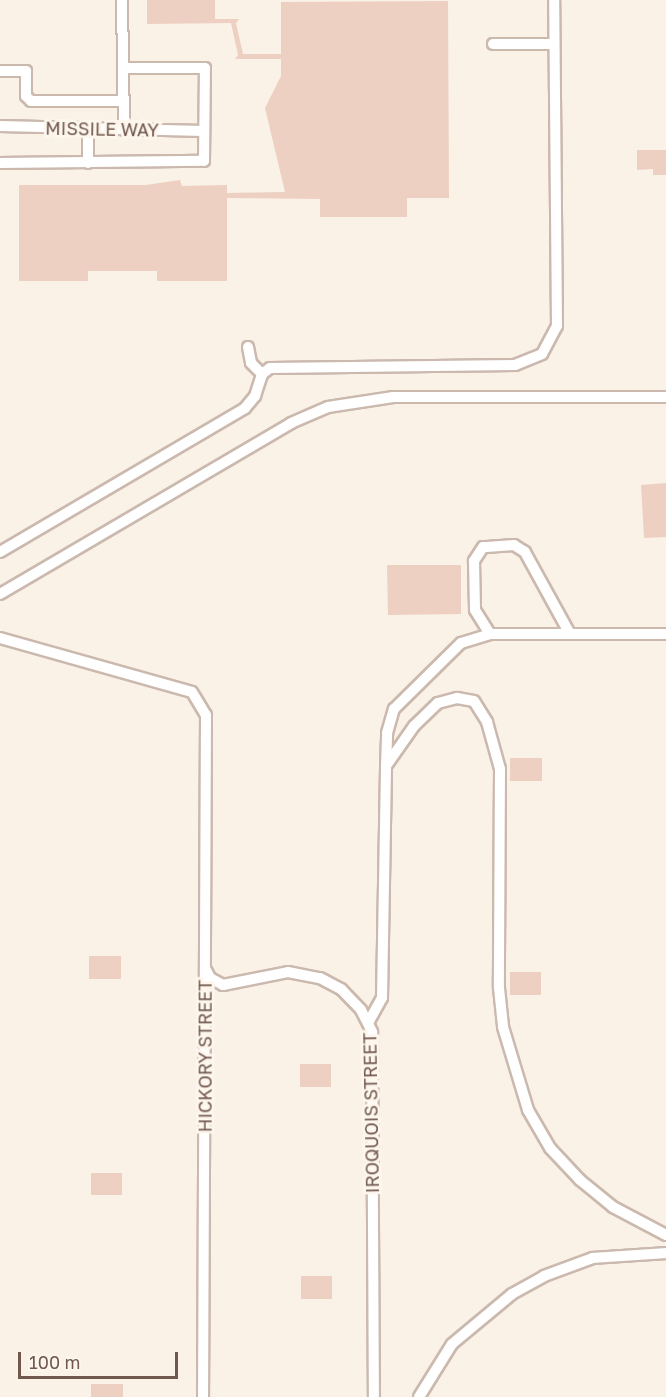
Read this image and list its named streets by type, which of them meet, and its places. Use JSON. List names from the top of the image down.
{
  "streets": {
    "street": ["MISSILE WAY", "HICKORY STREET", "IROQUOIS STREET"]
  },
  "crossings": [
    ["HICKORY STREET", "IROQUOIS STREET"]
  ],
  "scale_bar": "100 m"
}
